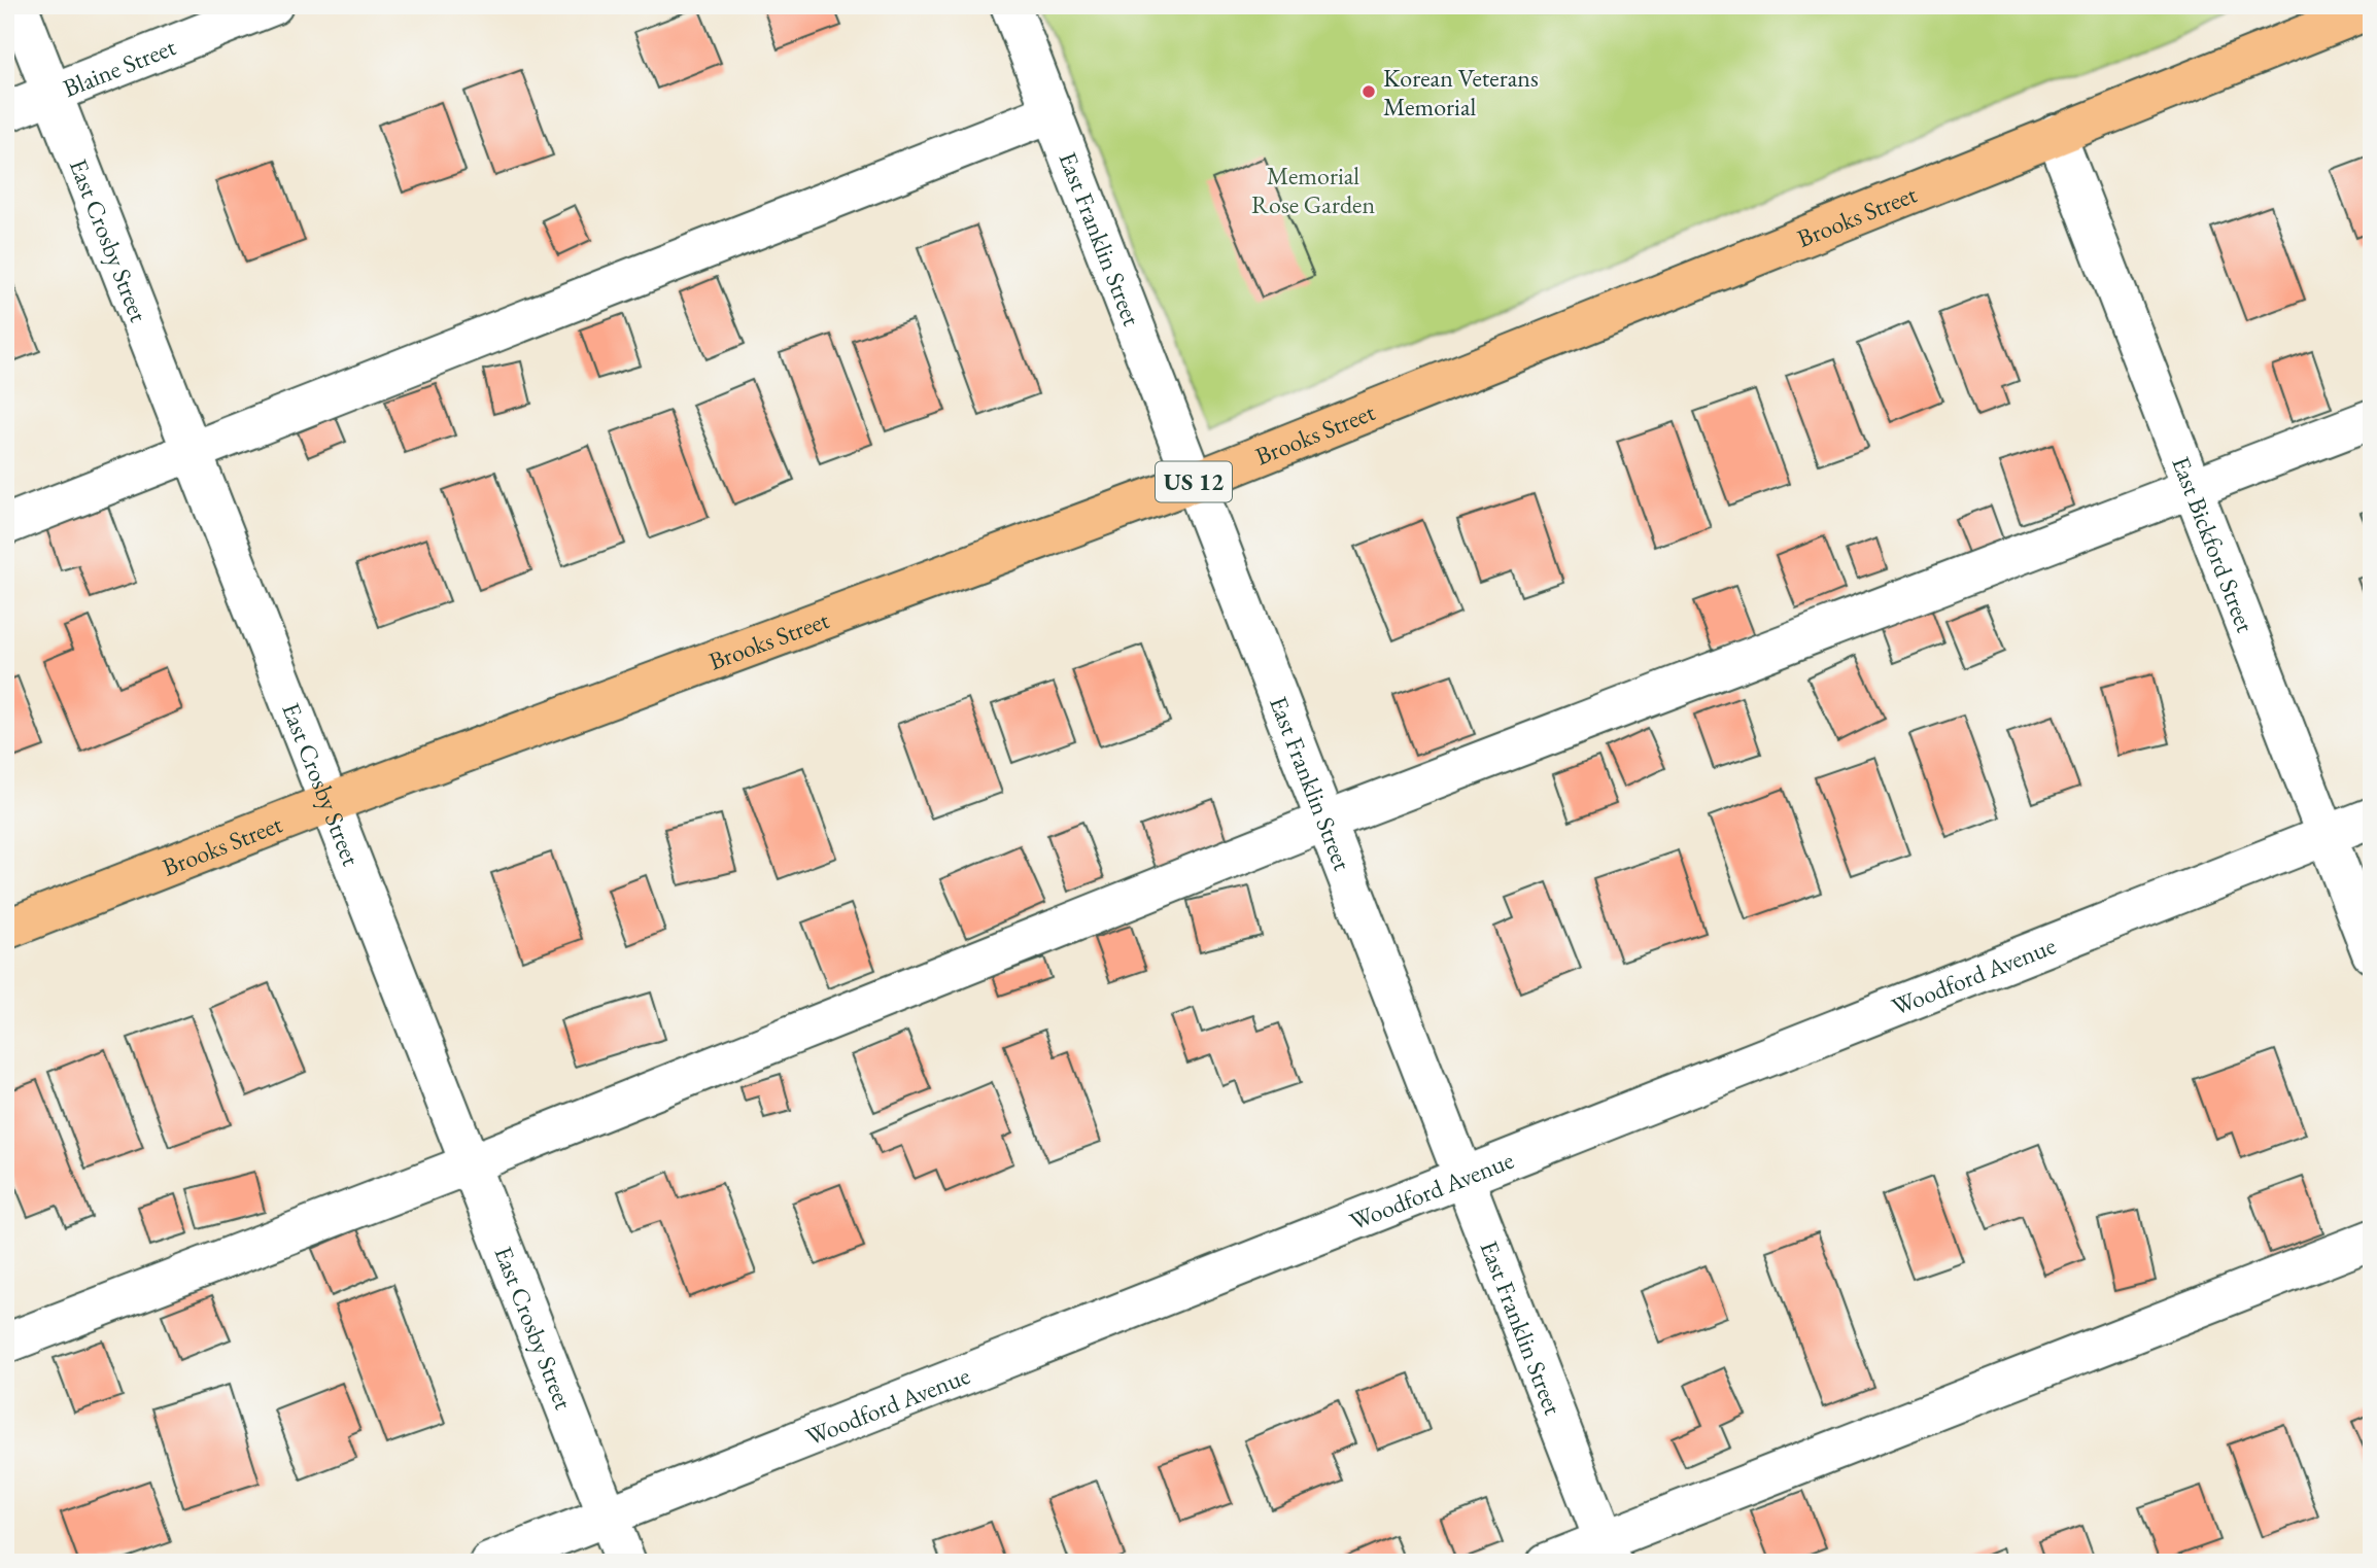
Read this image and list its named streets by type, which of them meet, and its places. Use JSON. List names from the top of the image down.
{
  "streets": {
    "highway": ["Brooks Street", "US 12"],
    "street": [
      "Blaine Street",
      "East Franklin Street",
      "East Crosby Street",
      "East Bickford Street",
      "Woodford Avenue"
    ]
  },
  "crossings": [
    ["Blaine Street", "East Crosby Street"],
    ["Brooks Street", "East Franklin Street"],
    ["Brooks Street", "East Crosby Street"],
    ["Brooks Street", "East Bickford Street"],
    ["East Franklin Street", "Woodford Avenue"],
    ["East Crosby Street", "Woodford Avenue"],
    ["East Bickford Street", "Woodford Avenue"]
  ],
  "parks": ["Memorial Rose Garden"],
  "places": ["Korean Veterans Memorial"]
}
